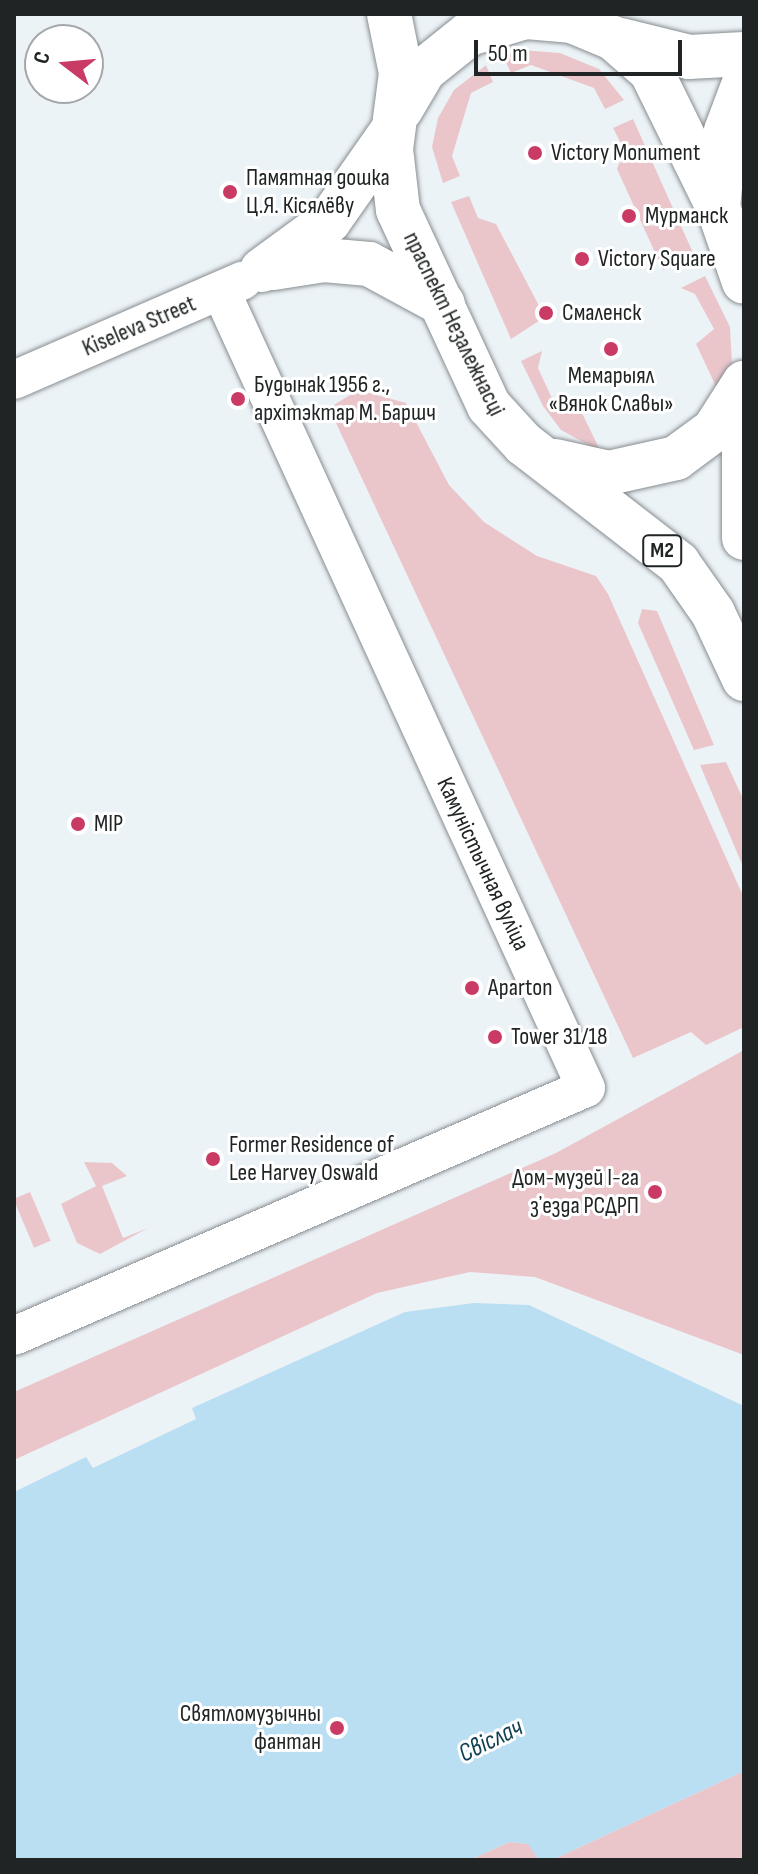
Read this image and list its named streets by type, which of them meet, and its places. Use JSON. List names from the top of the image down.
{
  "streets": {
    "main road": ["праспект Незалежнасці", "М2"],
    "street": ["Kiseleva Street", "Камуністычная вуліца"]
  },
  "crossings": [
    ["праспект Незалежнасці", "М2"],
    ["Kiseleva Street", "Камуністычная вуліца"]
  ],
  "water": ["Свіслач"],
  "places": [
    "Victory Monument",
    "Памятная дошка Ц.Я. Кісялёву",
    "Мурманск",
    "Victory Square",
    "Смаленск",
    "Мемарыял «Вянок Славы»",
    "Будынак 1956 г., архітэктар М. Баршч",
    "МІР",
    "Aparton",
    "Tower 31/18",
    "Former Residence of Lee Harvey Oswald",
    "Дом-музей I-га зʼезда РСДРП",
    "Святломузычны фантан"
  ],
  "scale_bar": "50 m",
  "north": "left"
}
